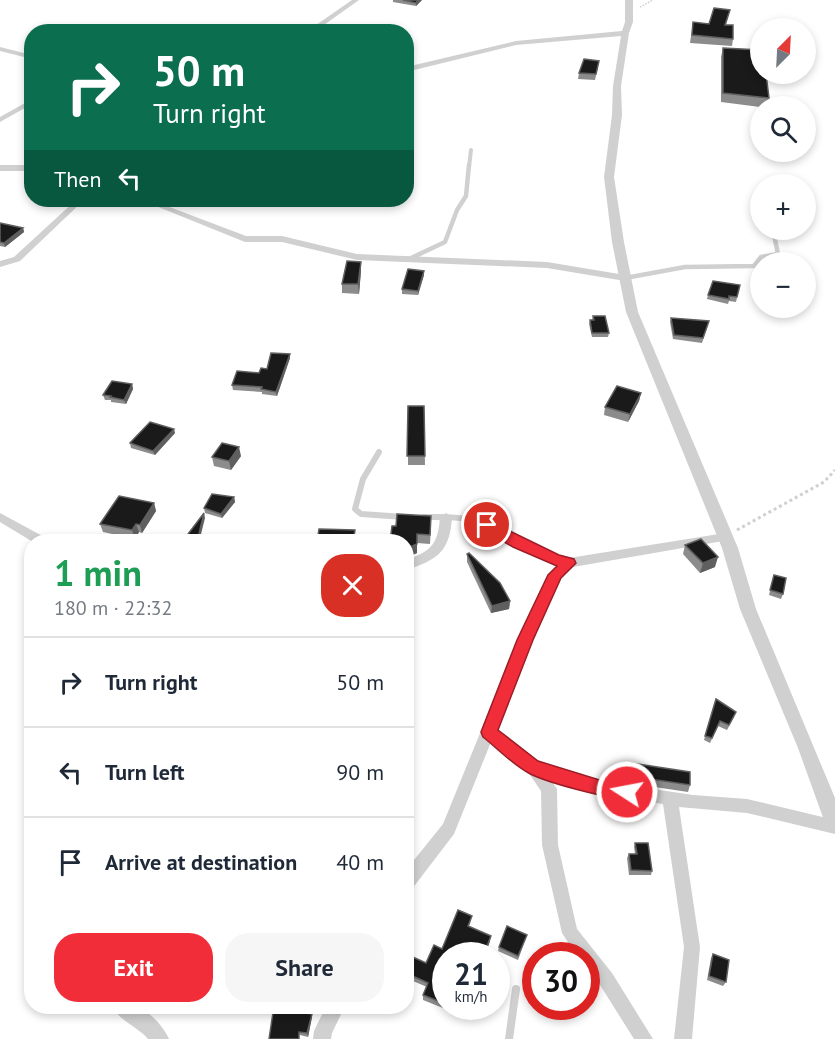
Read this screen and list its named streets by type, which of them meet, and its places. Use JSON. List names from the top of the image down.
{
  "north": "top right",
  "page": {
    "map_buttons": ["+", "−"],
    "turn": ["50 m", "Turn right"],
    "then": "Then",
    "heading": ["1 min", "180 m · 22:32"],
    "list": [
      {
        "name": "Turn right",
        "value": "50 m"
      },
      {
        "name": "Turn left",
        "value": "90 m"
      },
      {
        "name": "Arrive at destination",
        "value": "40 m"
      }
    ],
    "buttons": ["Exit", "Share"],
    "speed": "21 km/h",
    "limit": "30"
  }
}
